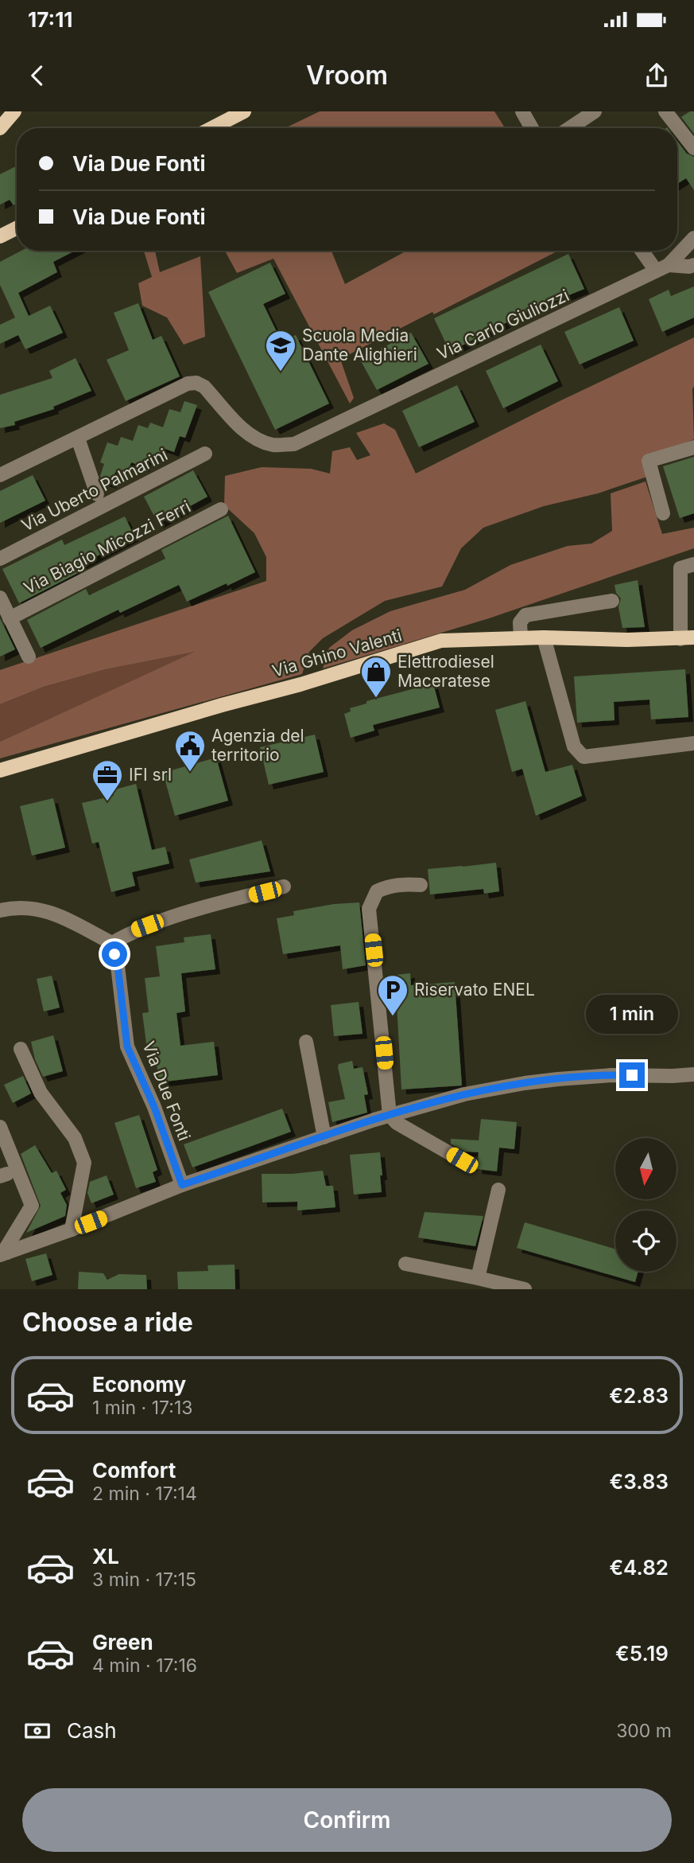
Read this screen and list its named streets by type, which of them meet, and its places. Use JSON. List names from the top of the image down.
{
  "streets": {
    "main road": ["Via Ghino Valenti"],
    "street": [
      "Via Carlo Giuliozzi",
      "Via Uberto Palmarini",
      "Via Biagio Micozzi Ferri",
      "Via Due Fonti"
    ]
  },
  "places": {
    "school or university": ["Scuola Media Dante Alighieri"],
    "shop": ["Elettrodiesel Maceratese"],
    "public building": ["Agenzia del territorio"],
    "office": ["IFI srl"],
    "parking": ["Riservato ENEL"]
  },
  "north": "bottom",
  "page": {
    "status": "17:11",
    "header": "Vroom",
    "banner": ["Via Due Fonti", "Via Due Fonti"],
    "bubble": "1 min",
    "heading": "Choose a ride",
    "list": [
      {
        "name": "Economy",
        "note": "1 min · 17:13",
        "value": "€2.83"
      },
      {
        "name": "Comfort",
        "note": "2 min · 17:14",
        "value": "€3.83"
      },
      {
        "name": "XL",
        "note": "3 min · 17:15",
        "value": "€4.82"
      },
      {
        "name": "Green",
        "note": "4 min · 17:16",
        "value": "€5.19"
      }
    ],
    "pay": ["Cash", "300 m"],
    "buttons": "Confirm"
  }
}
